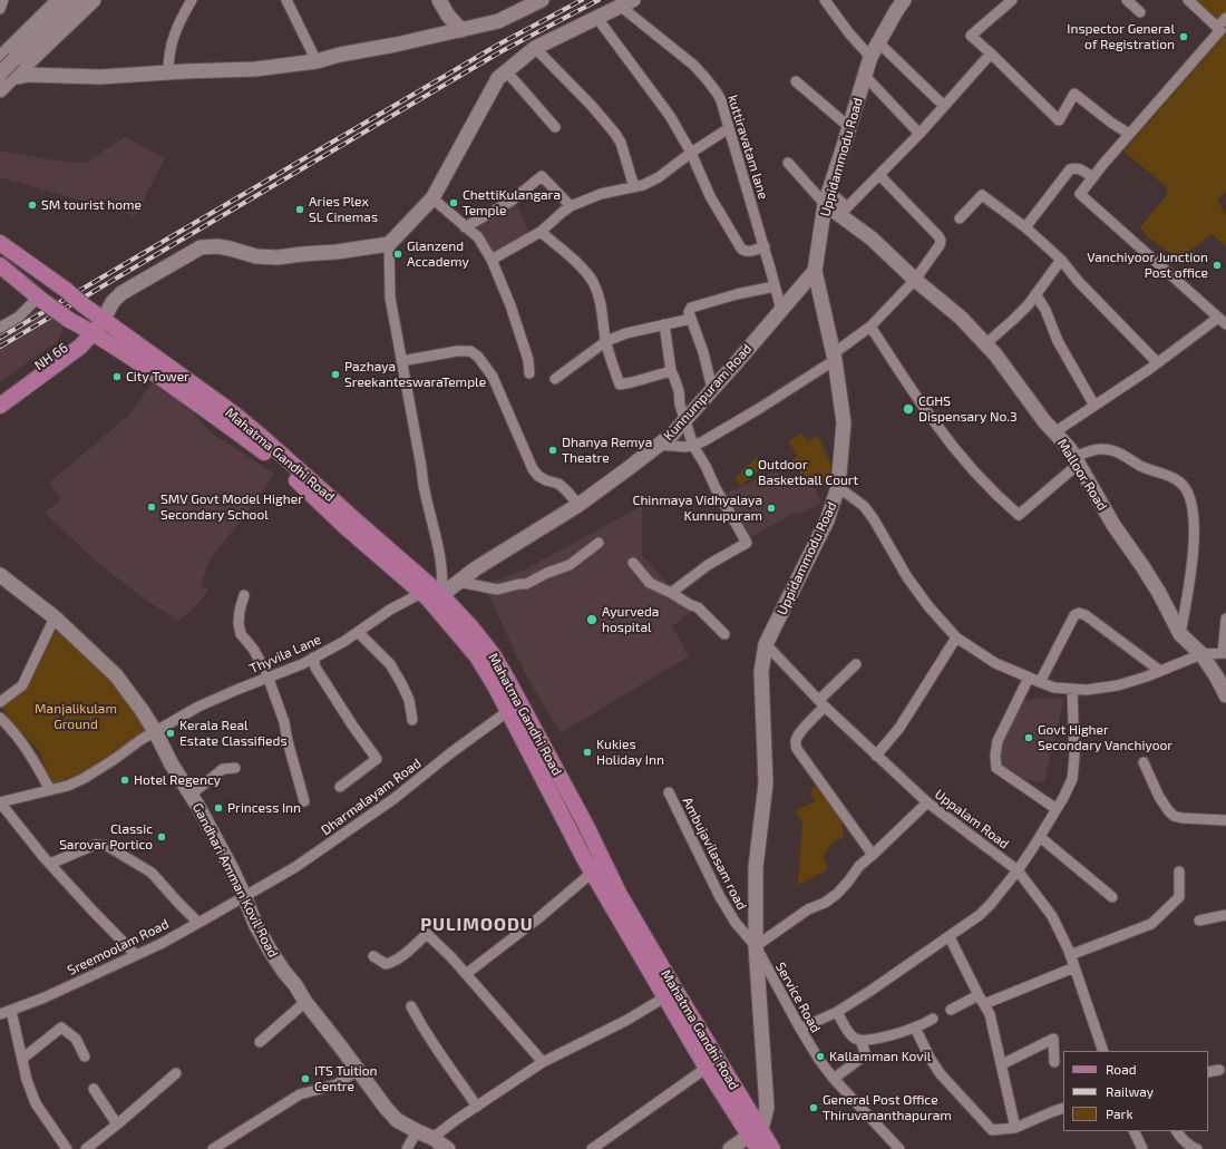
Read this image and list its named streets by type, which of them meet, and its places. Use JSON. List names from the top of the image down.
{
  "streets": {
    "main road": ["NH 66", "Mahatma Gandhi Road"],
    "street": [
      "kuttiravatam lane",
      "Uppidammodu Road",
      "Kunnumpuram Road",
      "Malloor Road",
      "Thyvila Lane",
      "Dharmalayam Road",
      "Uppalam Road",
      "Ambujavilasam road",
      "Gandhari Amman Kovil Road",
      "Sreemoolam Road",
      "Service Road"
    ]
  },
  "crossings": [
    ["kuttiravatam lane", "Kunnumpuram Road"],
    ["Uppidammodu Road", "Kunnumpuram Road"],
    ["Uppidammodu Road", "Mahatma Gandhi Road"],
    ["Uppidammodu Road", "Malloor Road"],
    ["Uppidammodu Road", "Uppalam Road"],
    ["Uppidammodu Road", "Ambujavilasam road"],
    ["Uppidammodu Road", "Service Road"],
    ["NH 66", "Mahatma Gandhi Road"],
    ["Kunnumpuram Road", "Mahatma Gandhi Road"],
    ["Mahatma Gandhi Road", "Thyvila Lane"],
    ["Mahatma Gandhi Road", "Dharmalayam Road"],
    ["Thyvila Lane", "Gandhari Amman Kovil Road"],
    ["Dharmalayam Road", "Gandhari Amman Kovil Road"],
    ["Dharmalayam Road", "Sreemoolam Road"],
    ["Ambujavilasam road", "Service Road"],
    ["Gandhari Amman Kovil Road", "Sreemoolam Road"]
  ],
  "districts": ["PULIMOODU"],
  "parks": ["Manjalikulam Ground"],
  "places": [
    "Inspector General of Registration",
    "ChettiKulangara Temple",
    "SM tourist home",
    "Aries Plex SL Cinemas",
    "Glanzend Accademy",
    "Vanchiyoor Junction Post office",
    "Pazhaya SreekanteswaraTemple",
    "City Tower",
    "CGHS Dispensary No.3",
    "Dhanya Remya Theatre",
    "Outdoor Basketball Court",
    "SMV Govt Model Higher Secondary School",
    "Chinmaya Vidhyalaya Kunnupuram",
    "Ayurveda hospital",
    "Kerala Real Estate Classifieds",
    "Govt Higher Secondary Vanchiyoor",
    "Kukies Holiday Inn",
    "Hotel Regency",
    "Princess Inn",
    "Classic Sarovar Portico",
    "Kallamman Kovil",
    "ITS Tuition Centre",
    "General Post Office Thiruvananthapuram"
  ],
  "legend": ["Road", "Railway", "Park"]
}
